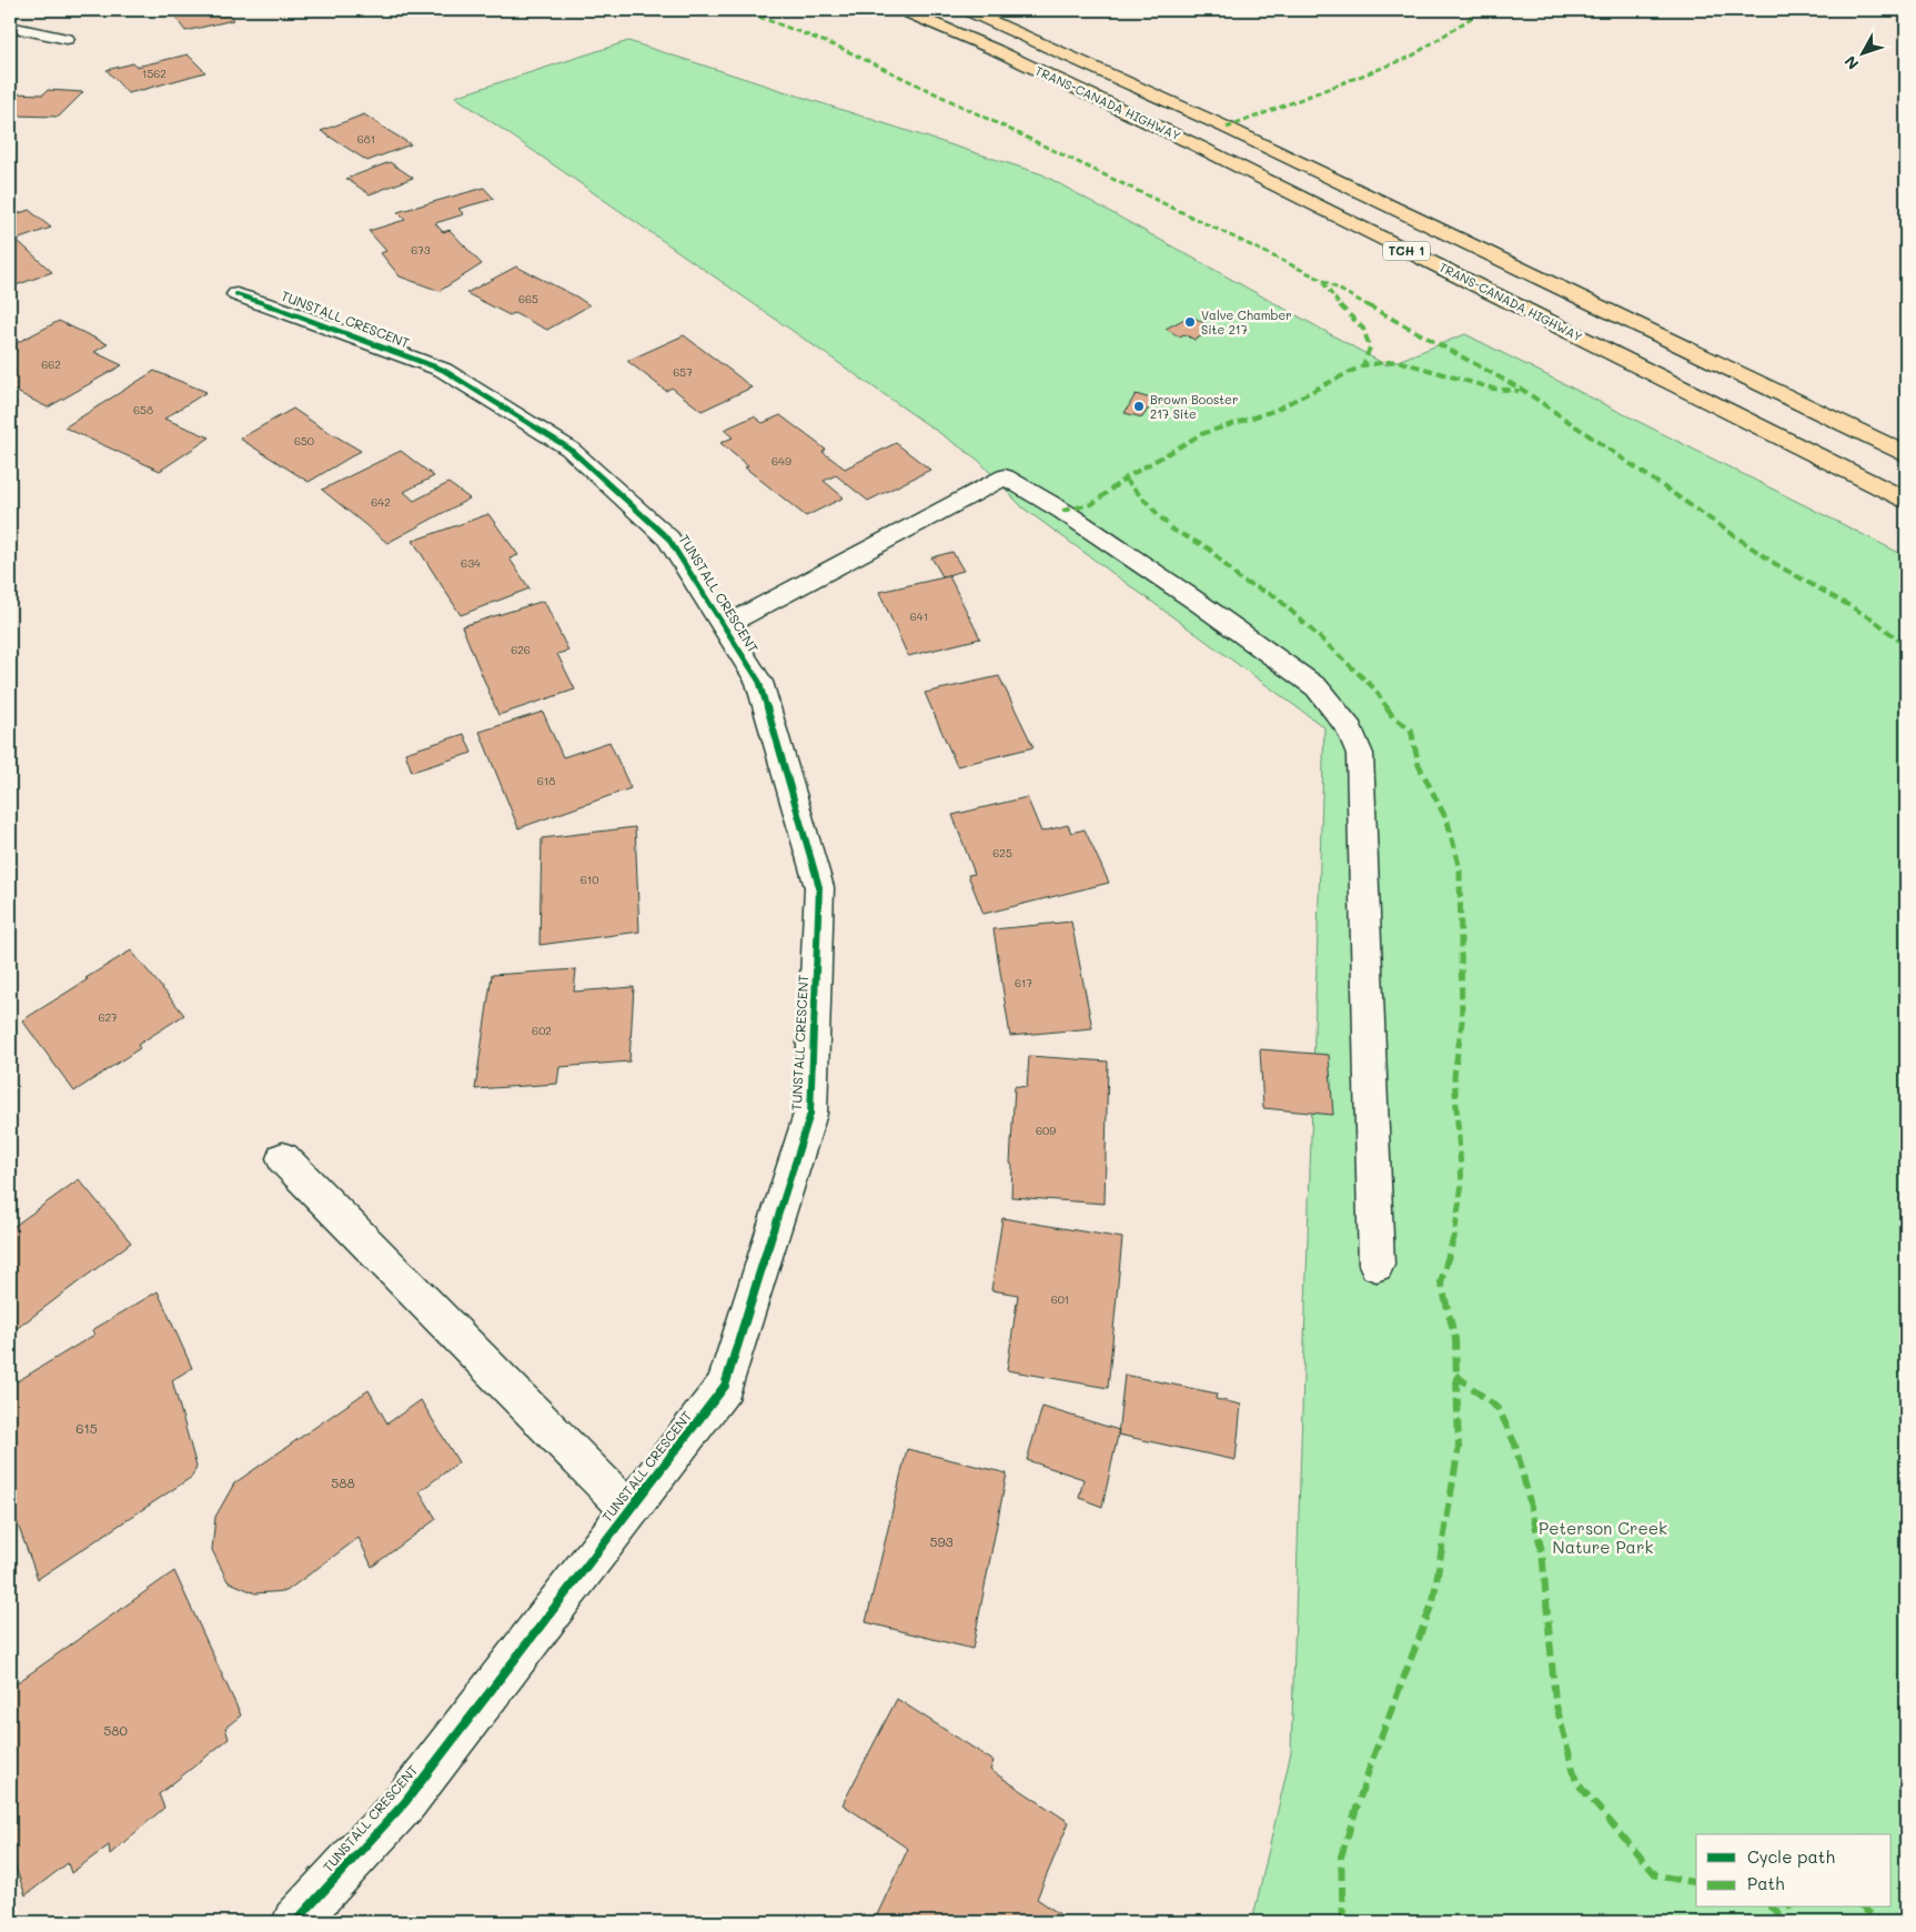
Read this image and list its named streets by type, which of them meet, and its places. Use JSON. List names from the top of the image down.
{
  "streets": {
    "highway": ["TRANS-CANADA HIGHWAY", "TCH 1"],
    "street": ["TUNSTALL CRESCENT"]
  },
  "parks": ["Peterson Creek Nature Park"],
  "places": ["Valve Chamber Site 217", "Brown Booster 217 Site"],
  "house_numbers": [
    "1562",
    "681",
    "673",
    "665",
    "662",
    "657",
    "658",
    "650",
    "649",
    "642",
    "634",
    "641",
    "626",
    "618",
    "625",
    "610",
    "617",
    "627",
    "602",
    "609",
    "601",
    "615",
    "588",
    "593",
    "580"
  ],
  "legend": ["Cycle path", "Path"],
  "north": "bottom left"
}
